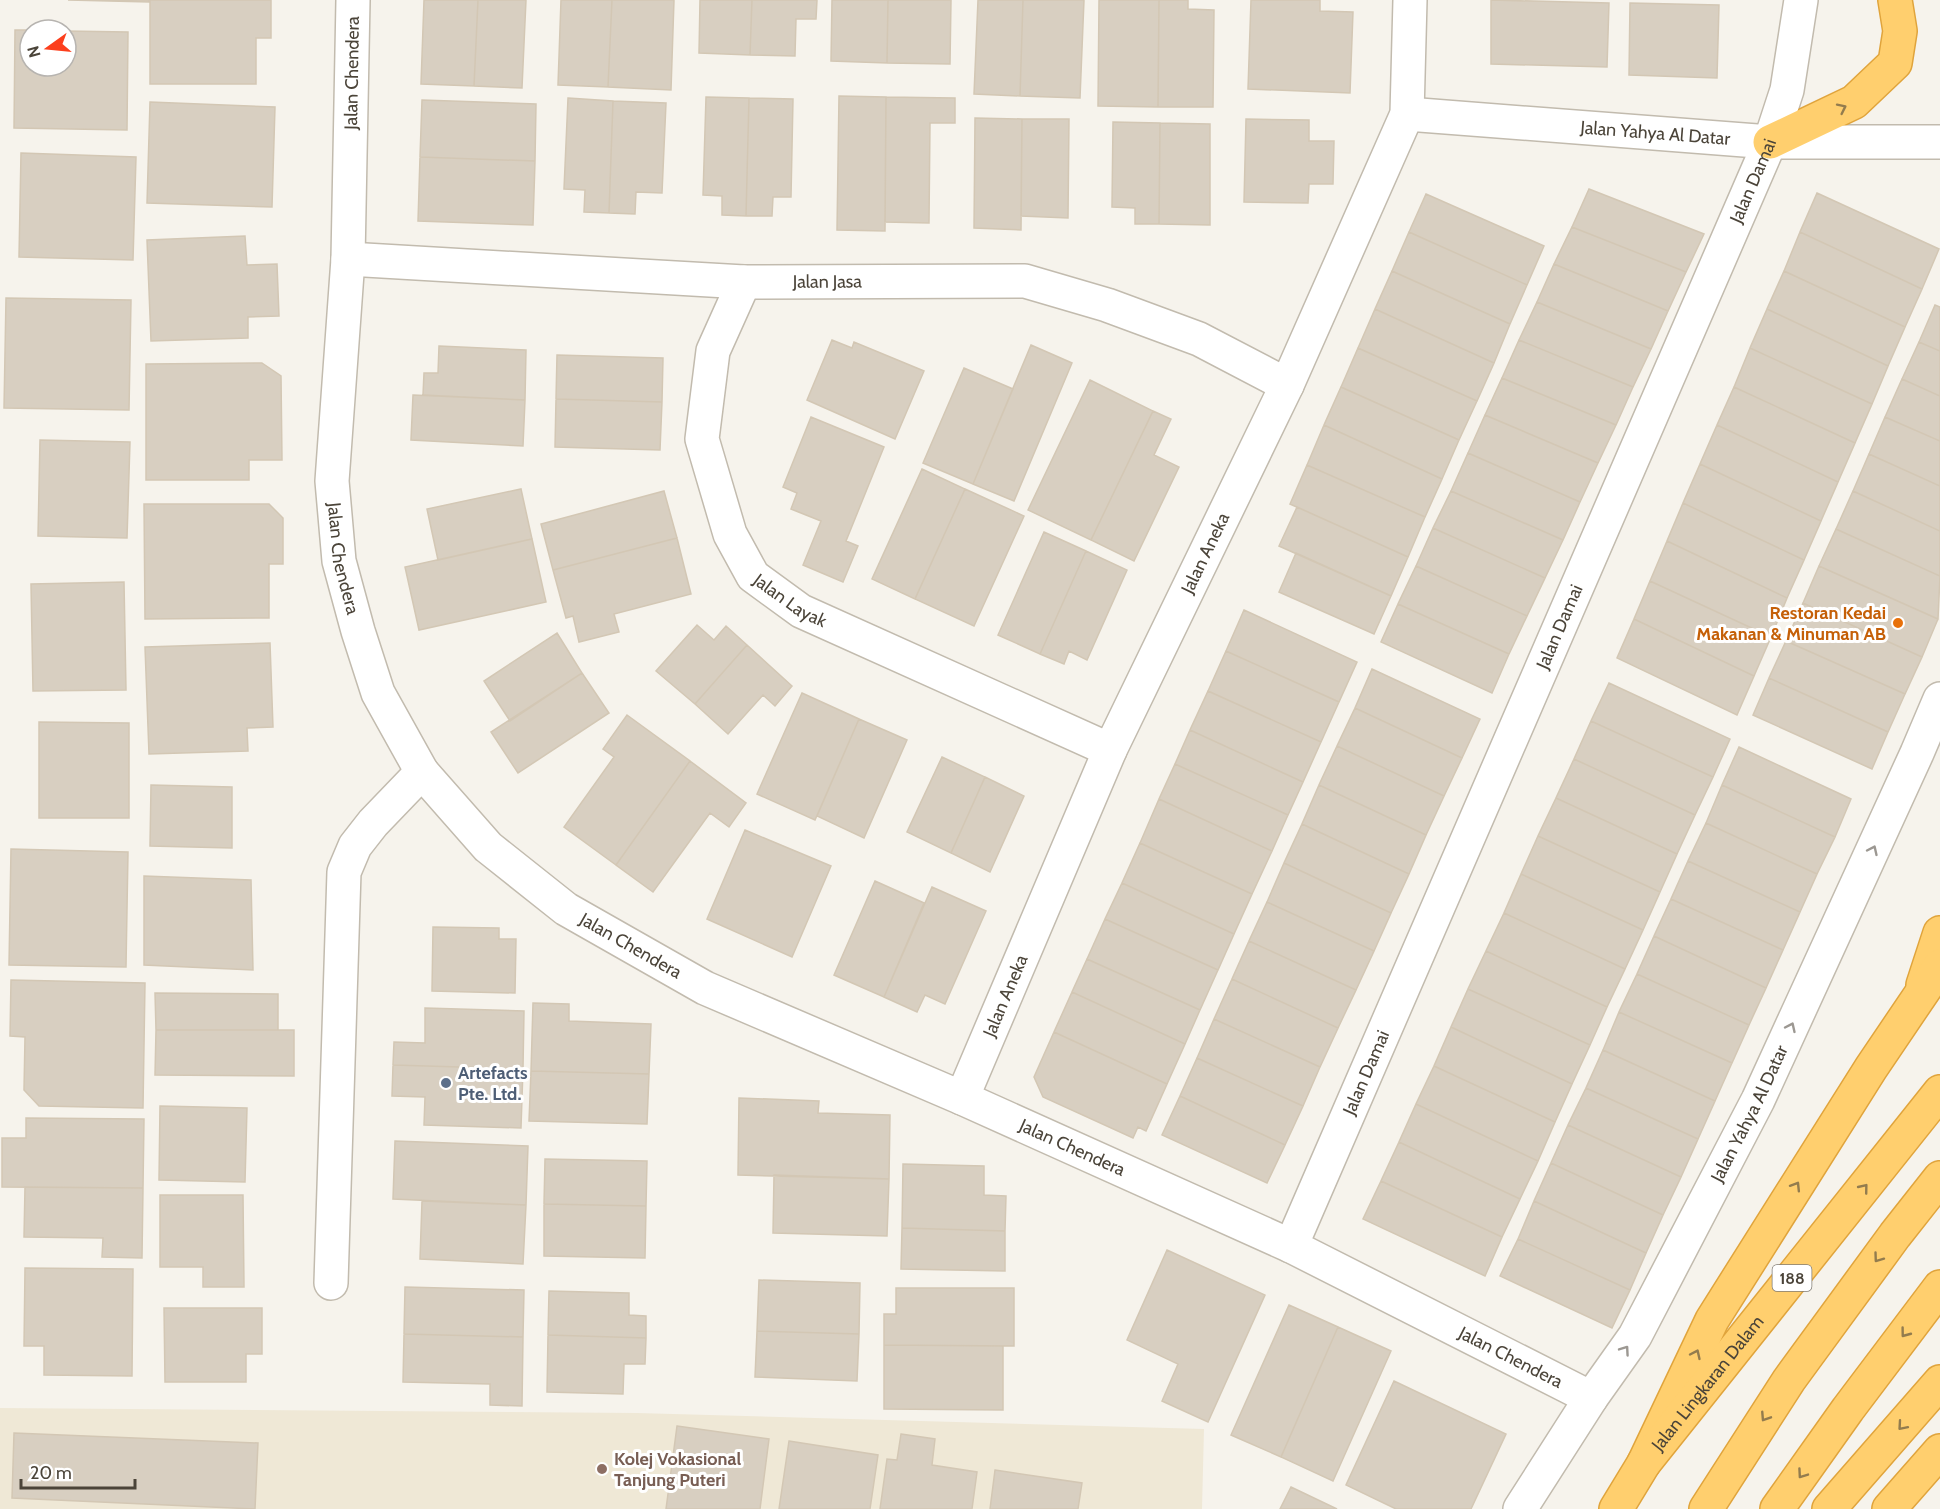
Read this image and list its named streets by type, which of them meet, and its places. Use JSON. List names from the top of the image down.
{
  "streets": {
    "highway": ["188", "Jalan Lingkaran Dalam"],
    "street": [
      "Jalan Chendera",
      "Jalan Yahya Al Datar",
      "Jalan Damai",
      "Jalan Jasa",
      "Jalan Aneka",
      "Jalan Layak"
    ]
  },
  "crossings": [
    ["Jalan Chendera", "Jalan Yahya Al Datar"],
    ["Jalan Chendera", "Jalan Damai"],
    ["Jalan Chendera", "Jalan Jasa"],
    ["Jalan Chendera", "Jalan Aneka"],
    ["Jalan Yahya Al Datar", "Jalan Damai"],
    ["Jalan Yahya Al Datar", "Jalan Aneka"],
    ["Jalan Jasa", "Jalan Aneka"],
    ["Jalan Jasa", "Jalan Layak"],
    ["Jalan Aneka", "Jalan Layak"]
  ],
  "one_way": ["Jalan Yahya Al Datar"],
  "places": ["Restoran Kedai Makanan & Minuman AB", "Artefacts Pte. Ltd.", "Kolej Vokasional Tanjung Puteri"],
  "scale_bar": "20 m",
  "north": "left"
}
